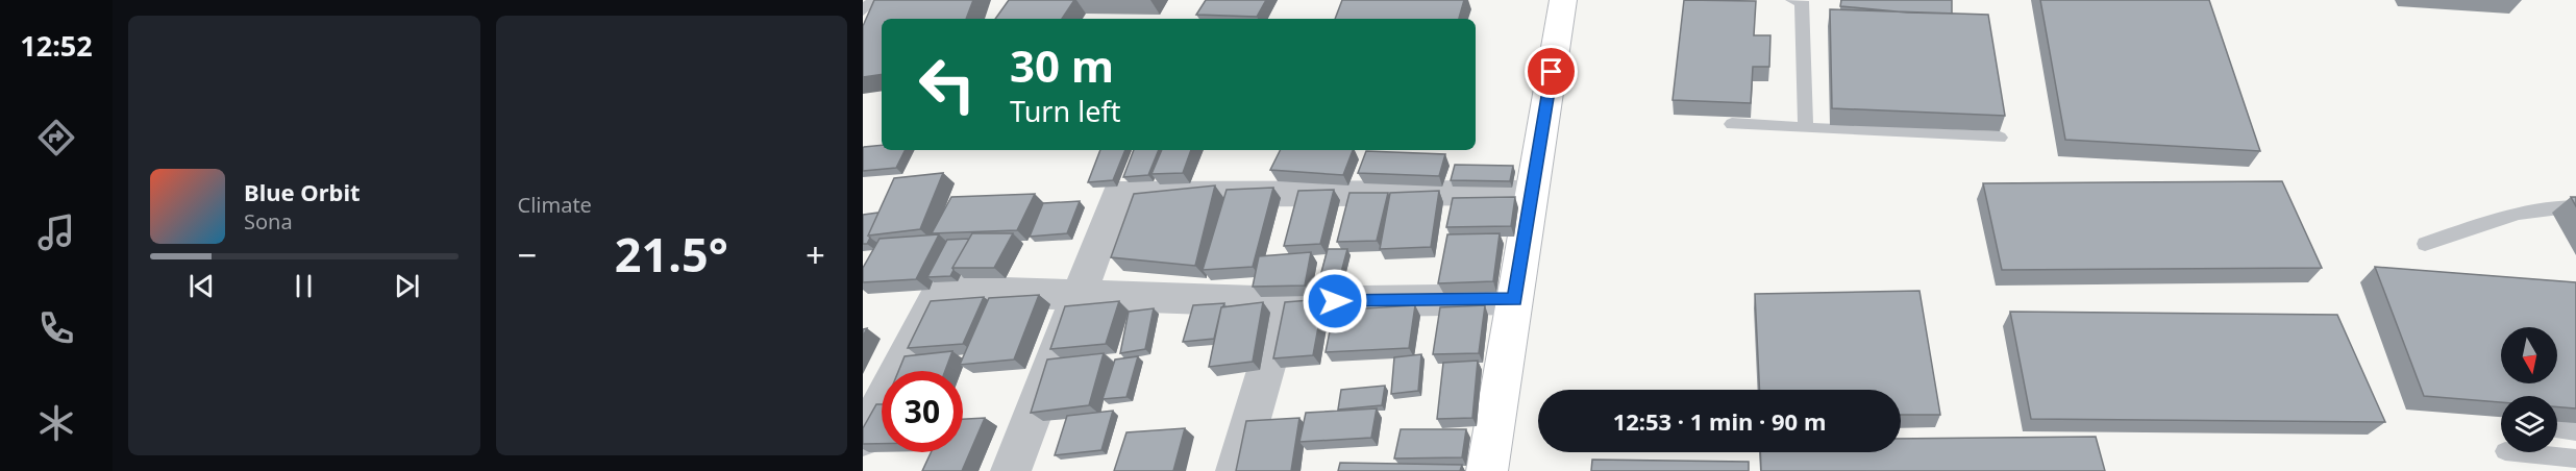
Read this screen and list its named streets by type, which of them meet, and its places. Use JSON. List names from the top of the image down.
{
  "north": "bottom",
  "page": {
    "tabs": "12:52",
    "tile": "Climate",
    "turn": ["30 m", "Turn left"],
    "song": ["Blue Orbit", "Sona"],
    "heat": ["−", "21.5°", "+"],
    "limit": "30",
    "trip": "12:53 · 1 min · 90 m"
  }
}
